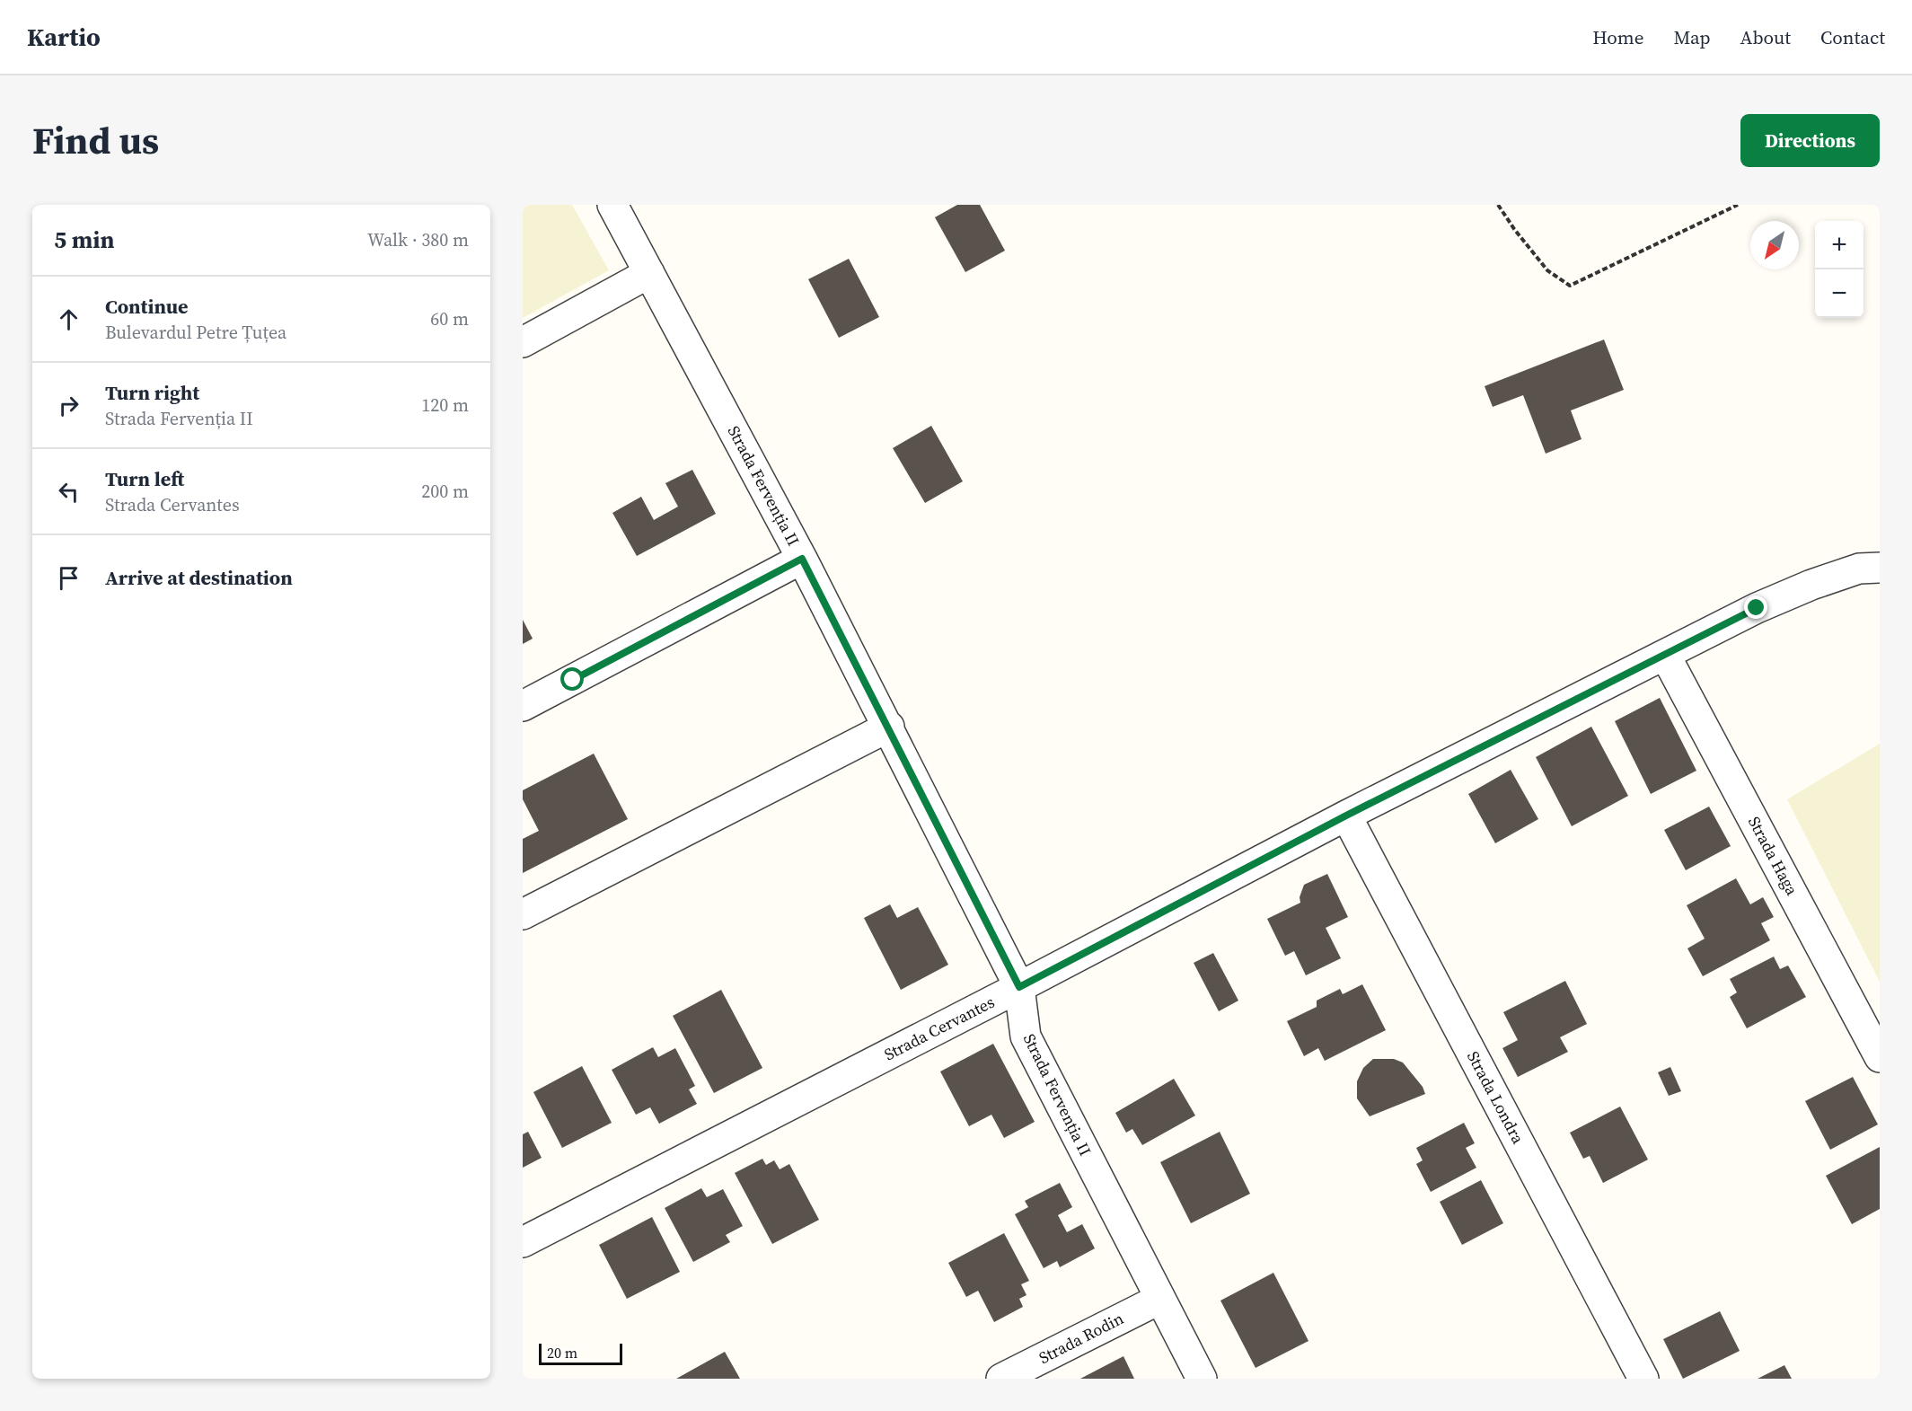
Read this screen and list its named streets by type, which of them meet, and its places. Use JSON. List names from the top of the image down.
{
  "streets": {
    "street": [
      "Strada Fervenția II",
      "Strada Haga",
      "Strada Cervantes",
      "Strada Londra",
      "Strada Rodin"
    ]
  },
  "crossings": [
    ["Strada Fervenția II", "Strada Cervantes"],
    ["Strada Fervenția II", "Strada Rodin"],
    ["Strada Haga", "Strada Cervantes"],
    ["Strada Cervantes", "Strada Londra"]
  ],
  "scale_bar": "20 m",
  "north": "bottom left",
  "page": {
    "header": "Kartio",
    "nav": [
      "Home",
      "Map",
      "About",
      "Contact"
    ],
    "title": "Find us",
    "buttons": "Directions",
    "heading": ["5 min", "Walk · 380 m"],
    "map_buttons": ["+", "−"],
    "list": [
      ["Continue", "Bulevardul Petre Țuțea", "60 m"],
      ["Turn right", "Strada Fervenția II", "120 m"],
      ["Turn left", "Strada Cervantes", "200 m"],
      "Arrive at destination"
    ],
    "scale": "20 m"
  }
}
